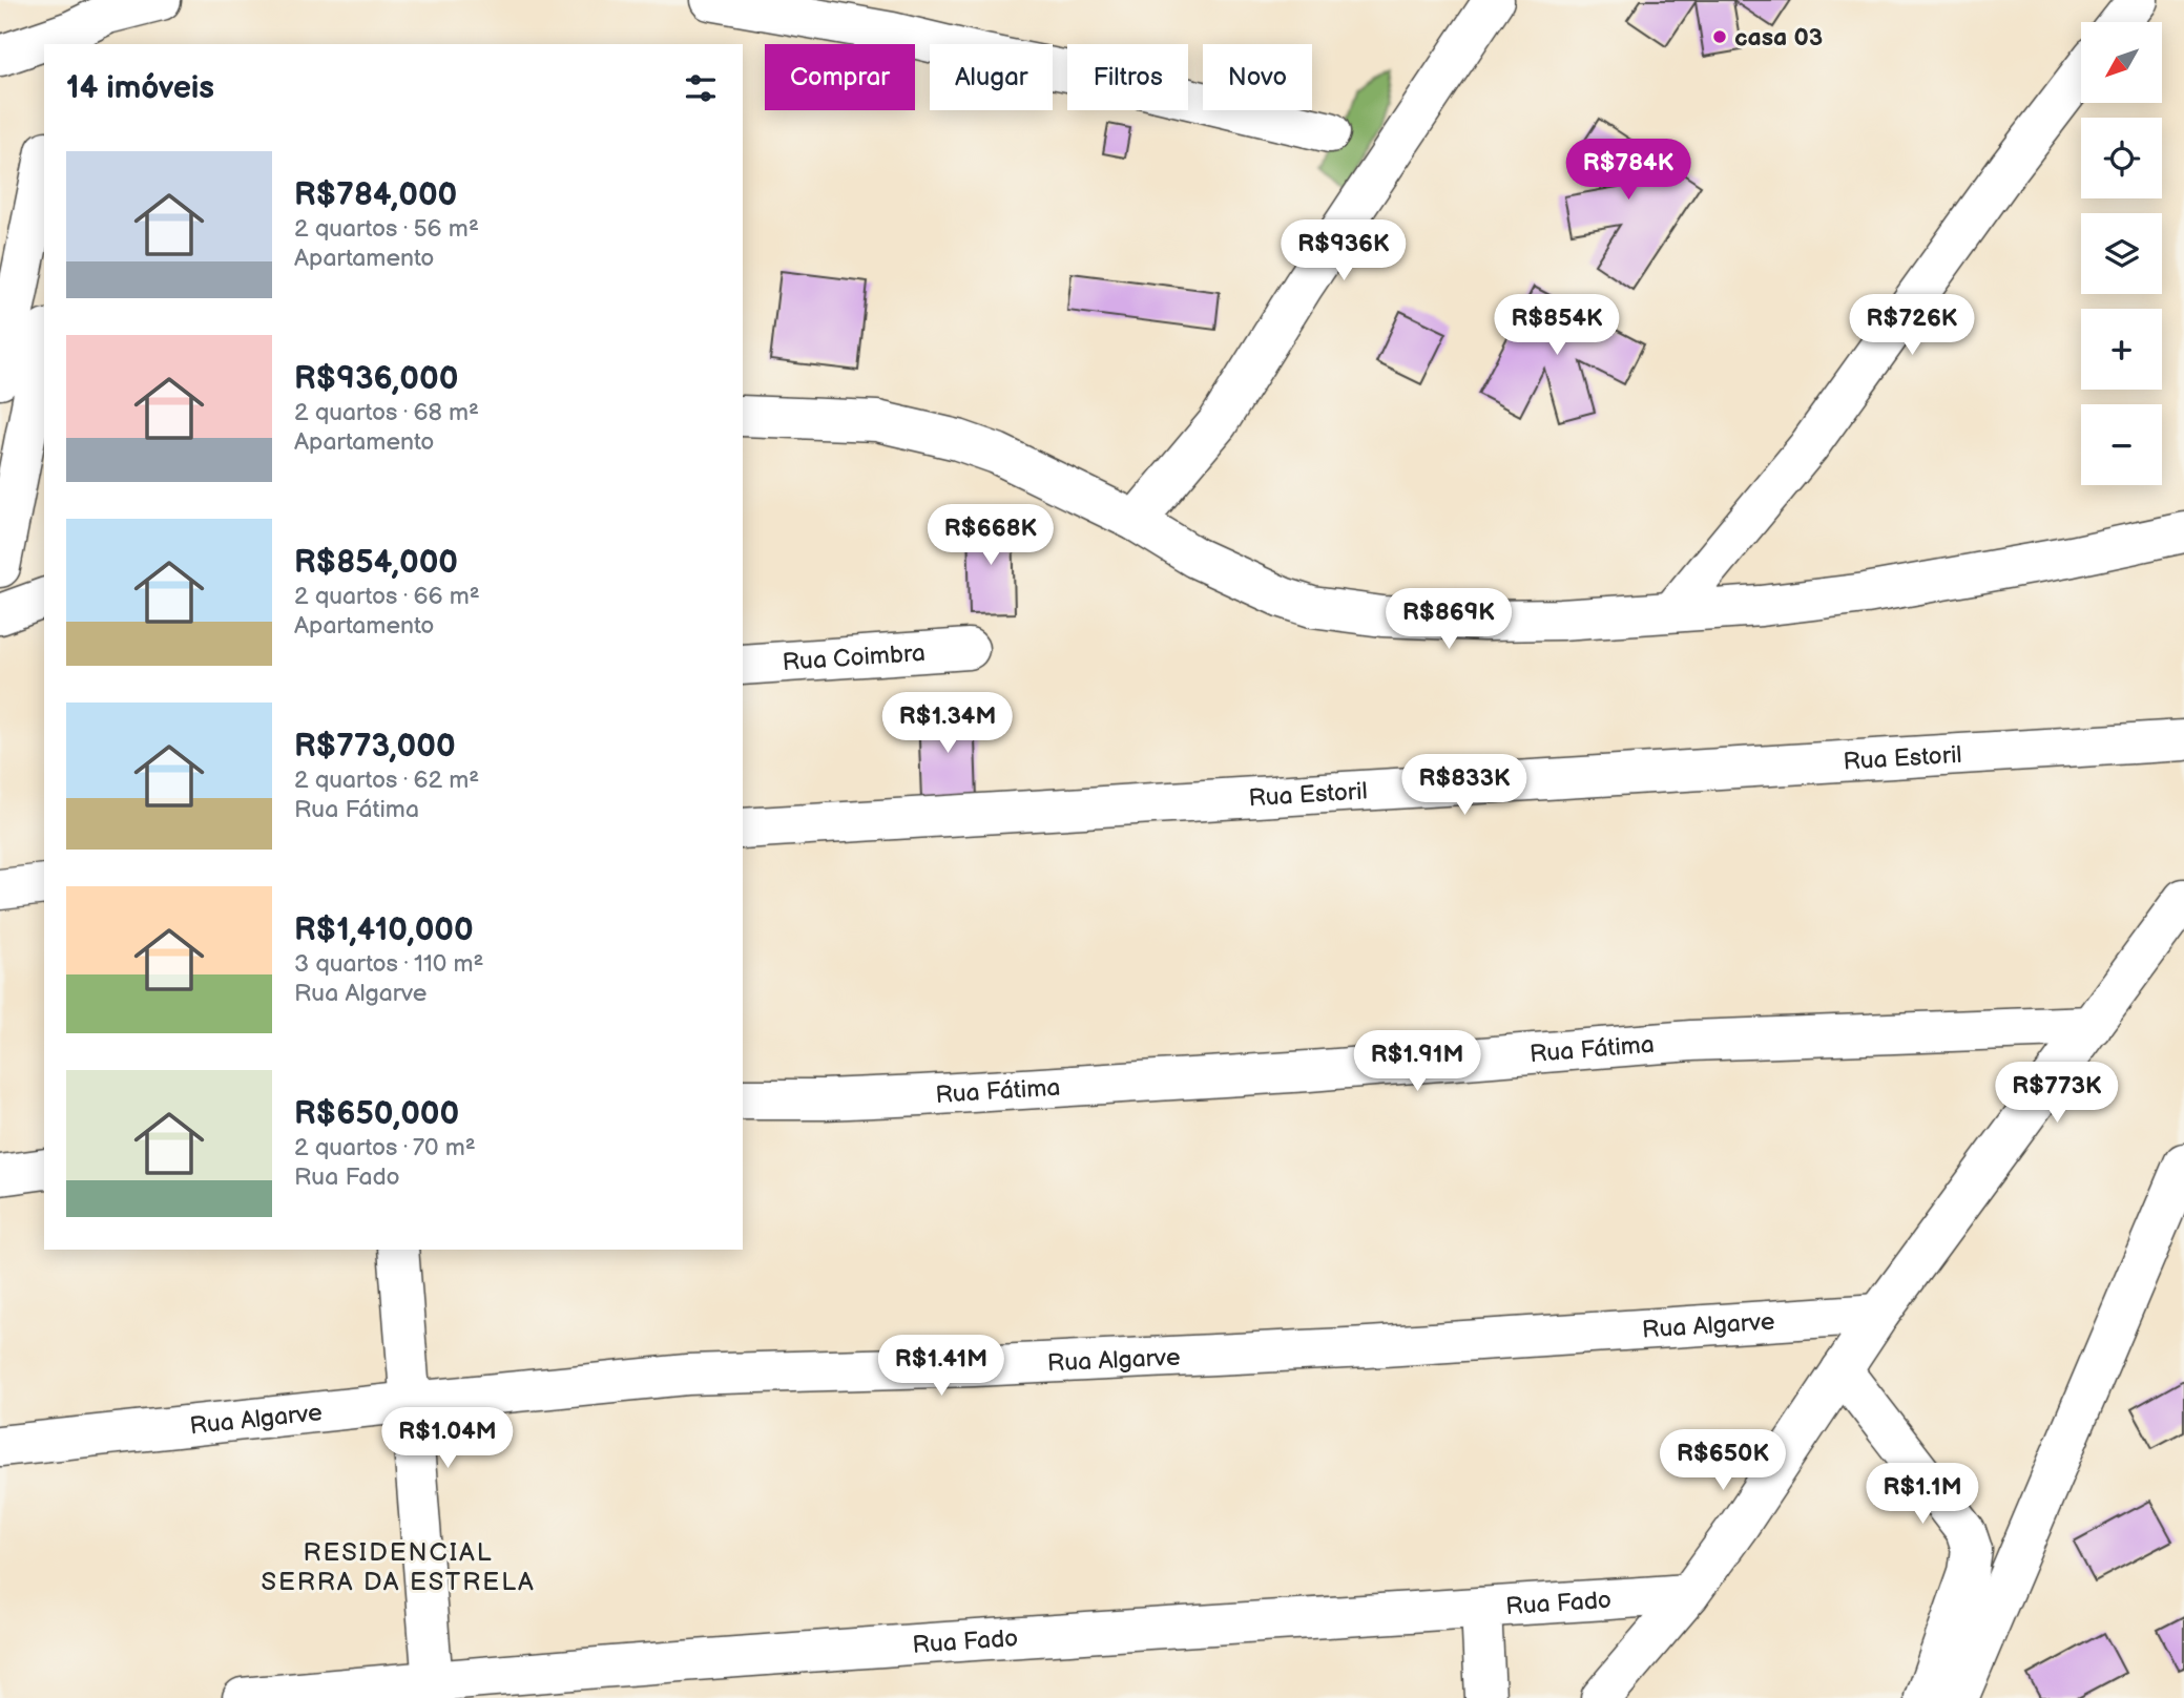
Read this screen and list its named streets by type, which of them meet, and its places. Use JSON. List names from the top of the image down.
{
  "streets": {
    "street": [
      "Rua Coimbra",
      "Rua Estoril",
      "Rua Fátima",
      "Rua Algarve",
      "Rua Fado"
    ]
  },
  "districts": ["RESIDENCIAL SERRA DA ESTRELA"],
  "places": ["casa 03"],
  "north": "bottom left",
  "page": {
    "map_buttons": ["+", "−"],
    "chip": [
      "Comprar",
      "Alugar",
      "Filtros",
      "Novo"
    ],
    "heading": "14 imóveis",
    "list": [
      {
        "name": "R$784,000",
        "note": "2 quartos · 56 m² · Apartamento"
      },
      {
        "name": "R$936,000",
        "note": "2 quartos · 68 m² · Apartamento"
      },
      {
        "name": "R$854,000",
        "note": "2 quartos · 66 m² · Apartamento"
      },
      {
        "name": "R$773,000",
        "note": "2 quartos · 62 m² · Rua Fátima"
      },
      {
        "name": "R$1,410,000",
        "note": "3 quartos · 110 m² · Rua Algarve"
      },
      {
        "name": "R$650,000",
        "note": "2 quartos · 70 m² · Rua Fado"
      }
    ],
    "price": [
      "R$784K",
      "R$936K",
      "R$854K",
      "R$726K",
      "R$668K",
      "R$869K",
      "R$1.34M",
      "R$833K",
      "R$1.91M",
      "R$773K",
      "R$1.41M",
      "R$1.04M",
      "R$650K",
      "R$1.1M"
    ]
  }
}
